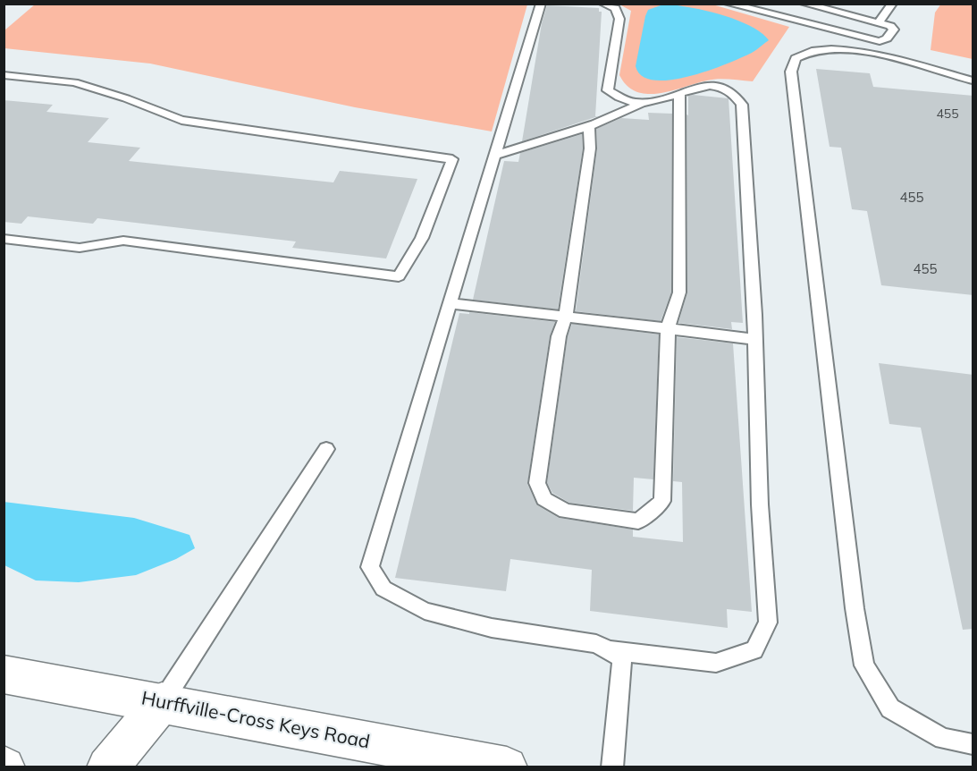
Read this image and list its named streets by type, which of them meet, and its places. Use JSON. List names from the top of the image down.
{
  "streets": {
    "main road": ["Hurffville-Cross Keys Road"]
  },
  "house_numbers": ["455", "455", "455"]
}
